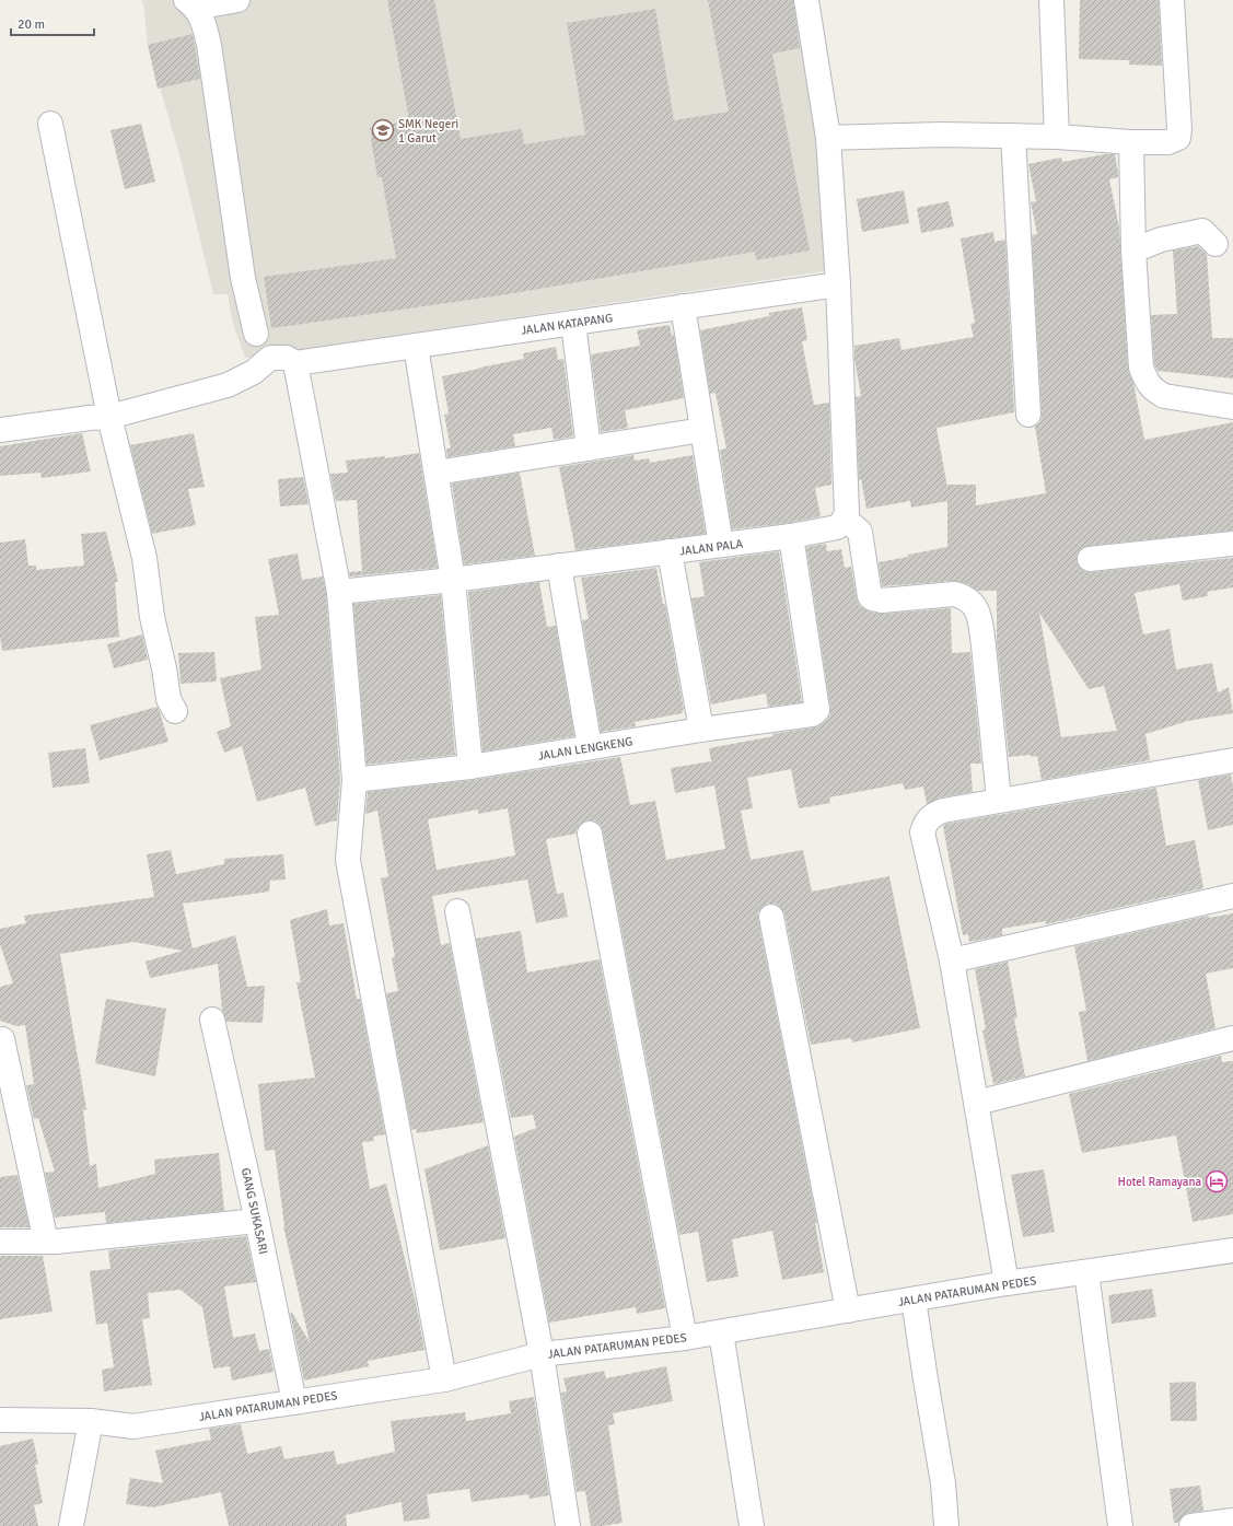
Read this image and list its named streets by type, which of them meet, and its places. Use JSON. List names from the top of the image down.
{
  "streets": {
    "street": [
      "JALAN KATAPANG",
      "JALAN PALA",
      "JALAN LENGKENG",
      "GANG SUKASARI",
      "JALAN PATARUMAN PEDES"
    ]
  },
  "crossings": [
    ["JALAN PALA", "JALAN LENGKENG"],
    ["GANG SUKASARI", "JALAN PATARUMAN PEDES"]
  ],
  "places": {
    "school or university": ["SMK Negeri 1 Garut"],
    "hotel": ["Hotel Ramayana"]
  },
  "scale_bar": "20 m"
}
